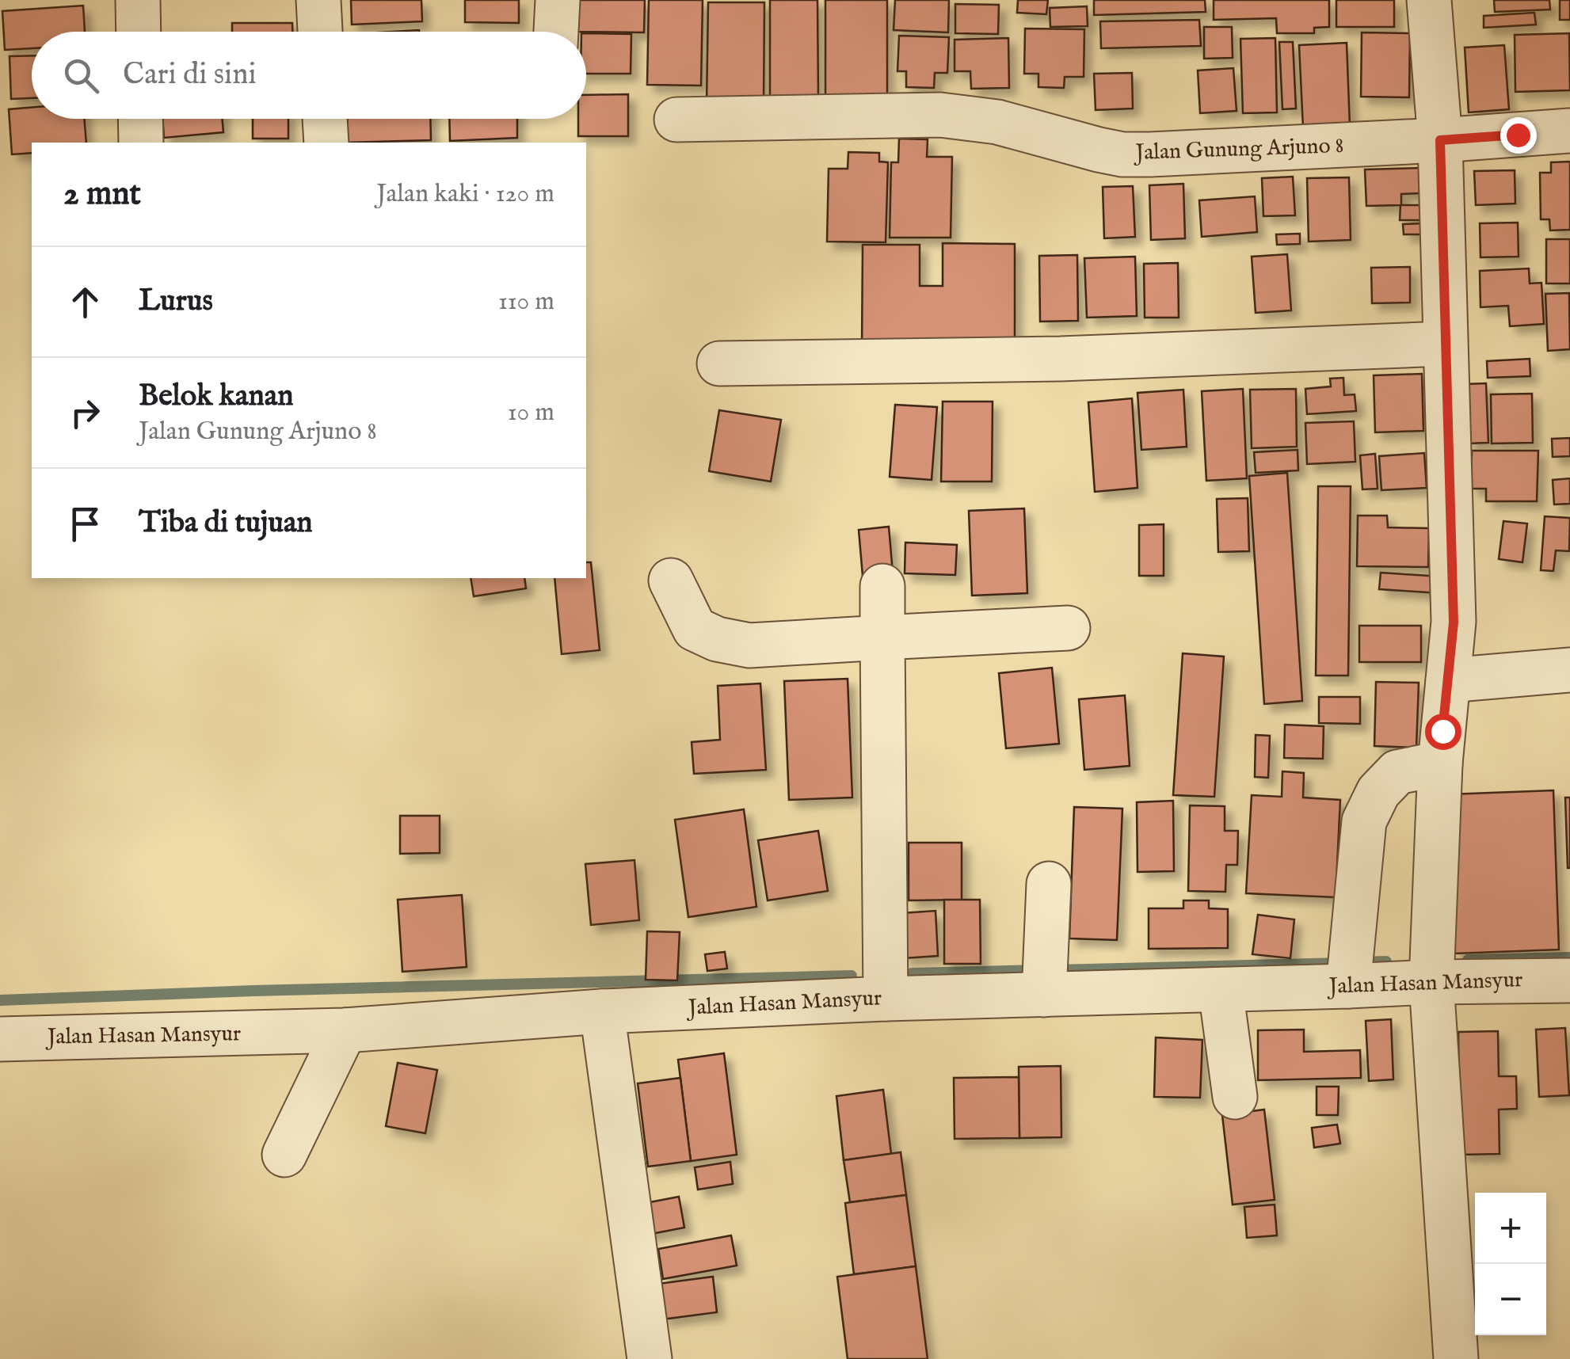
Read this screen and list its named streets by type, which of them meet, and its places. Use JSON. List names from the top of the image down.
{
  "streets": {
    "street": ["Jalan Gunung Arjuno 8", "Jalan Hasan Mansyur"]
  },
  "page": {
    "search": "Cari di sini",
    "heading": ["2 mnt", "Jalan kaki · 120 m"],
    "list": [
      ["Lurus", "110 m"],
      ["Belok kanan", "Jalan Gunung Arjuno 8", "10 m"],
      "Tiba di tujuan"
    ],
    "map_buttons": ["+", "−"]
  }
}
